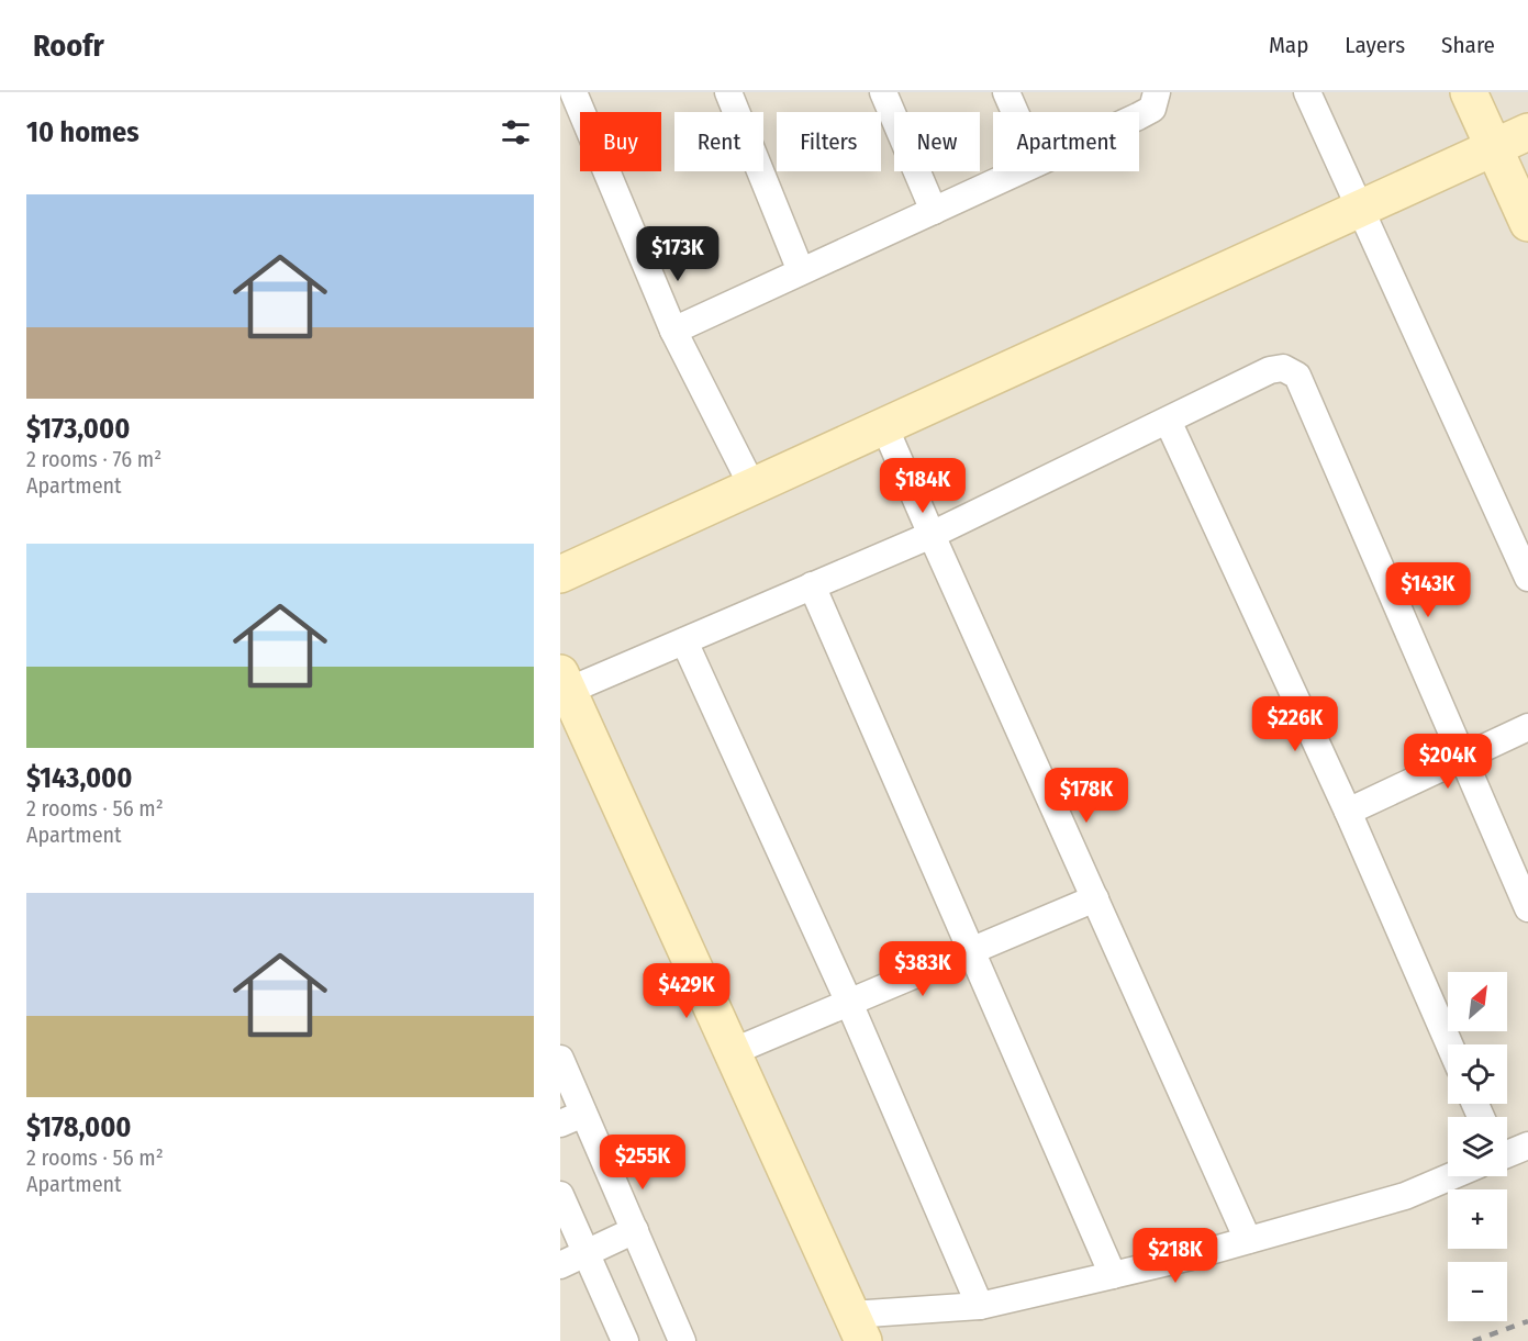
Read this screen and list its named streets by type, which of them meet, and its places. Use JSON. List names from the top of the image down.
{
  "north": "top right",
  "page": {
    "header": "Roofr",
    "nav": ["Map", "Layers", "Share"],
    "heading": "10 homes",
    "chip": [
      "Buy",
      "Rent",
      "Filters",
      "New",
      "Apartment"
    ],
    "list": [
      {
        "name": "$173,000",
        "note": "2 rooms · 76 m² · Apartment"
      },
      {
        "name": "$143,000",
        "note": "2 rooms · 56 m² · Apartment"
      },
      {
        "name": "$178,000",
        "note": "2 rooms · 56 m² · Apartment"
      }
    ],
    "price": [
      "$173K",
      "$184K",
      "$143K",
      "$226K",
      "$204K",
      "$178K",
      "$383K",
      "$429K",
      "$255K",
      "$218K"
    ],
    "map_buttons": ["+", "−"]
  }
}
